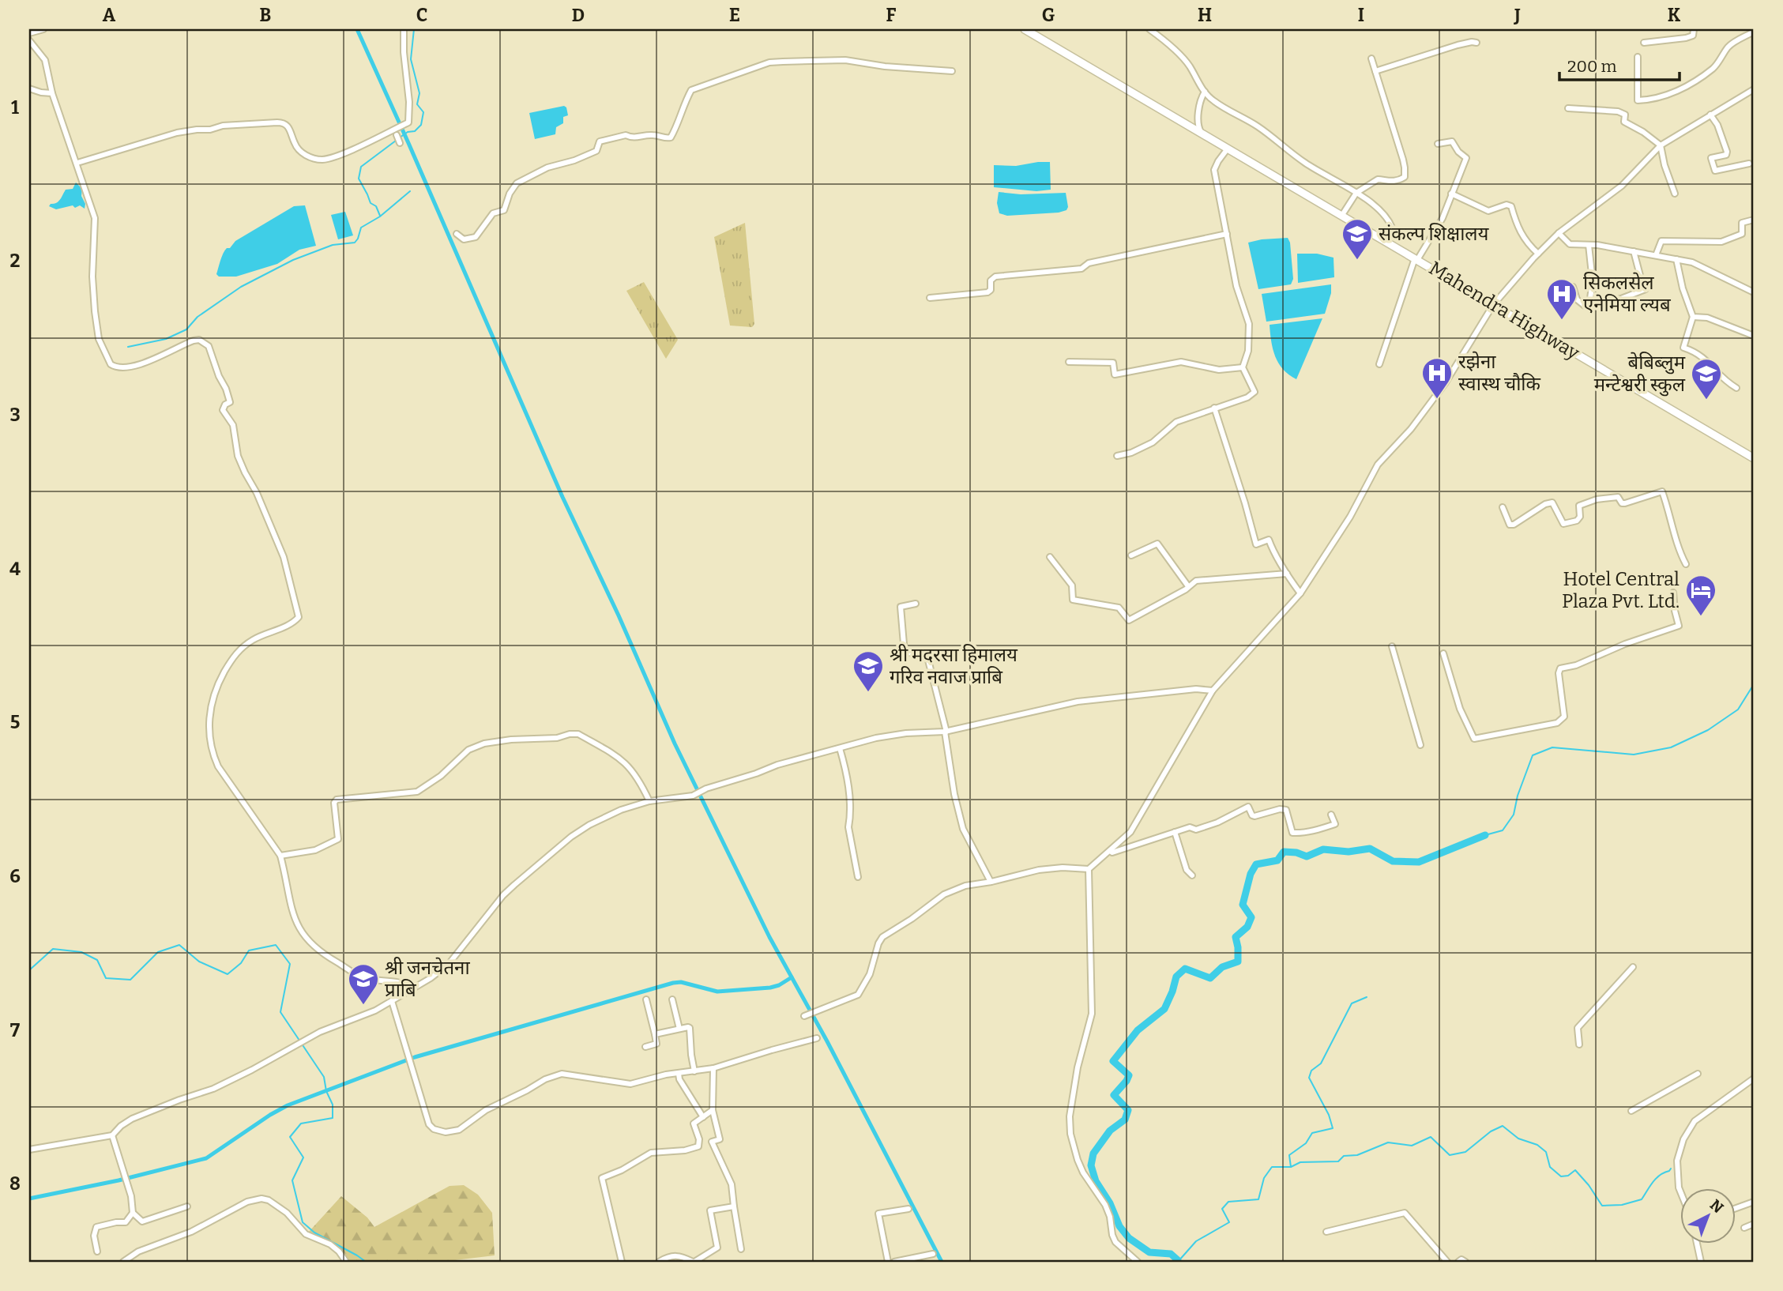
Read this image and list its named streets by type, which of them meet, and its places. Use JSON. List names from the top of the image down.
{
  "streets": {
    "highway": ["Mahendra Highway"]
  },
  "places": {
    "school or university": [
      "संकल्प शिक्षालय",
      "बेबिब्लुम मन्टेश्वरी स्कुल",
      "श्री मदरसा हिमालय गरिव नवाज प्राबि",
      "श्री जनचेतना प्राबि"
    ],
    "hospital": ["सिकलसेल एनेमिया ल्यब", "रझेना स्वास्थ चौकि"],
    "hotel": ["Hotel Central Plaza Pvt. Ltd."]
  },
  "scale_bar": "200 m",
  "north": "top right",
  "grid": {
    "columns": [
      "A",
      "B",
      "C",
      "D",
      "E",
      "F",
      "G",
      "H",
      "I",
      "J",
      "K"
    ],
    "rows": [
      "1",
      "2",
      "3",
      "4",
      "5",
      "6",
      "7",
      "8"
    ]
  }
}
